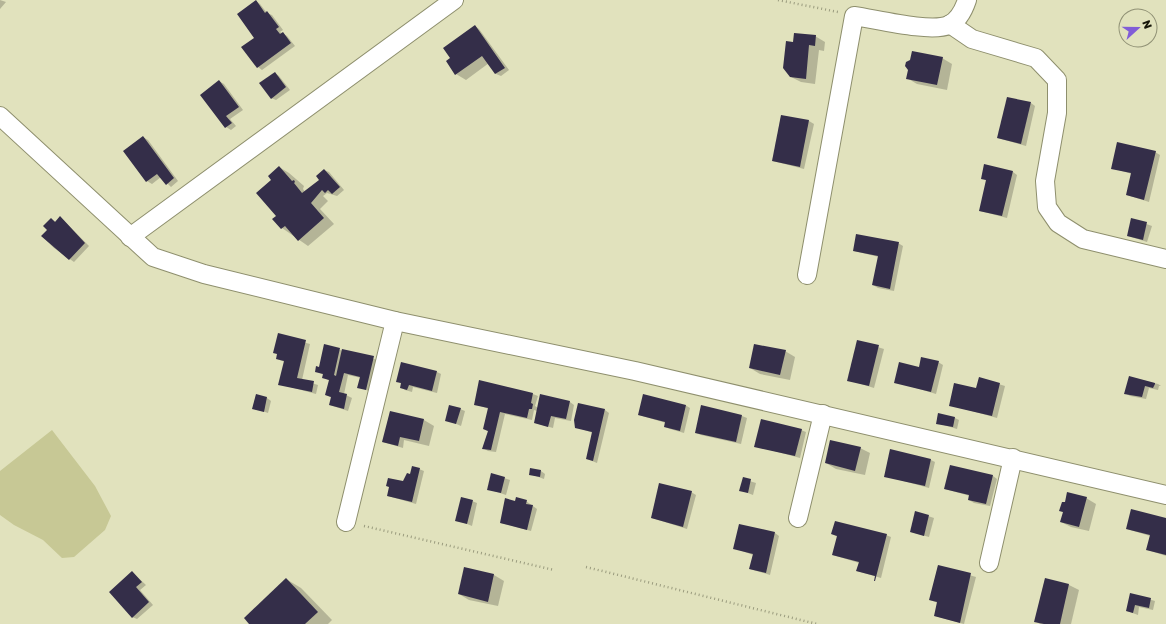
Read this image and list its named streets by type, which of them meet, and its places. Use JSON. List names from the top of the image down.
{
  "north": "right"
}
